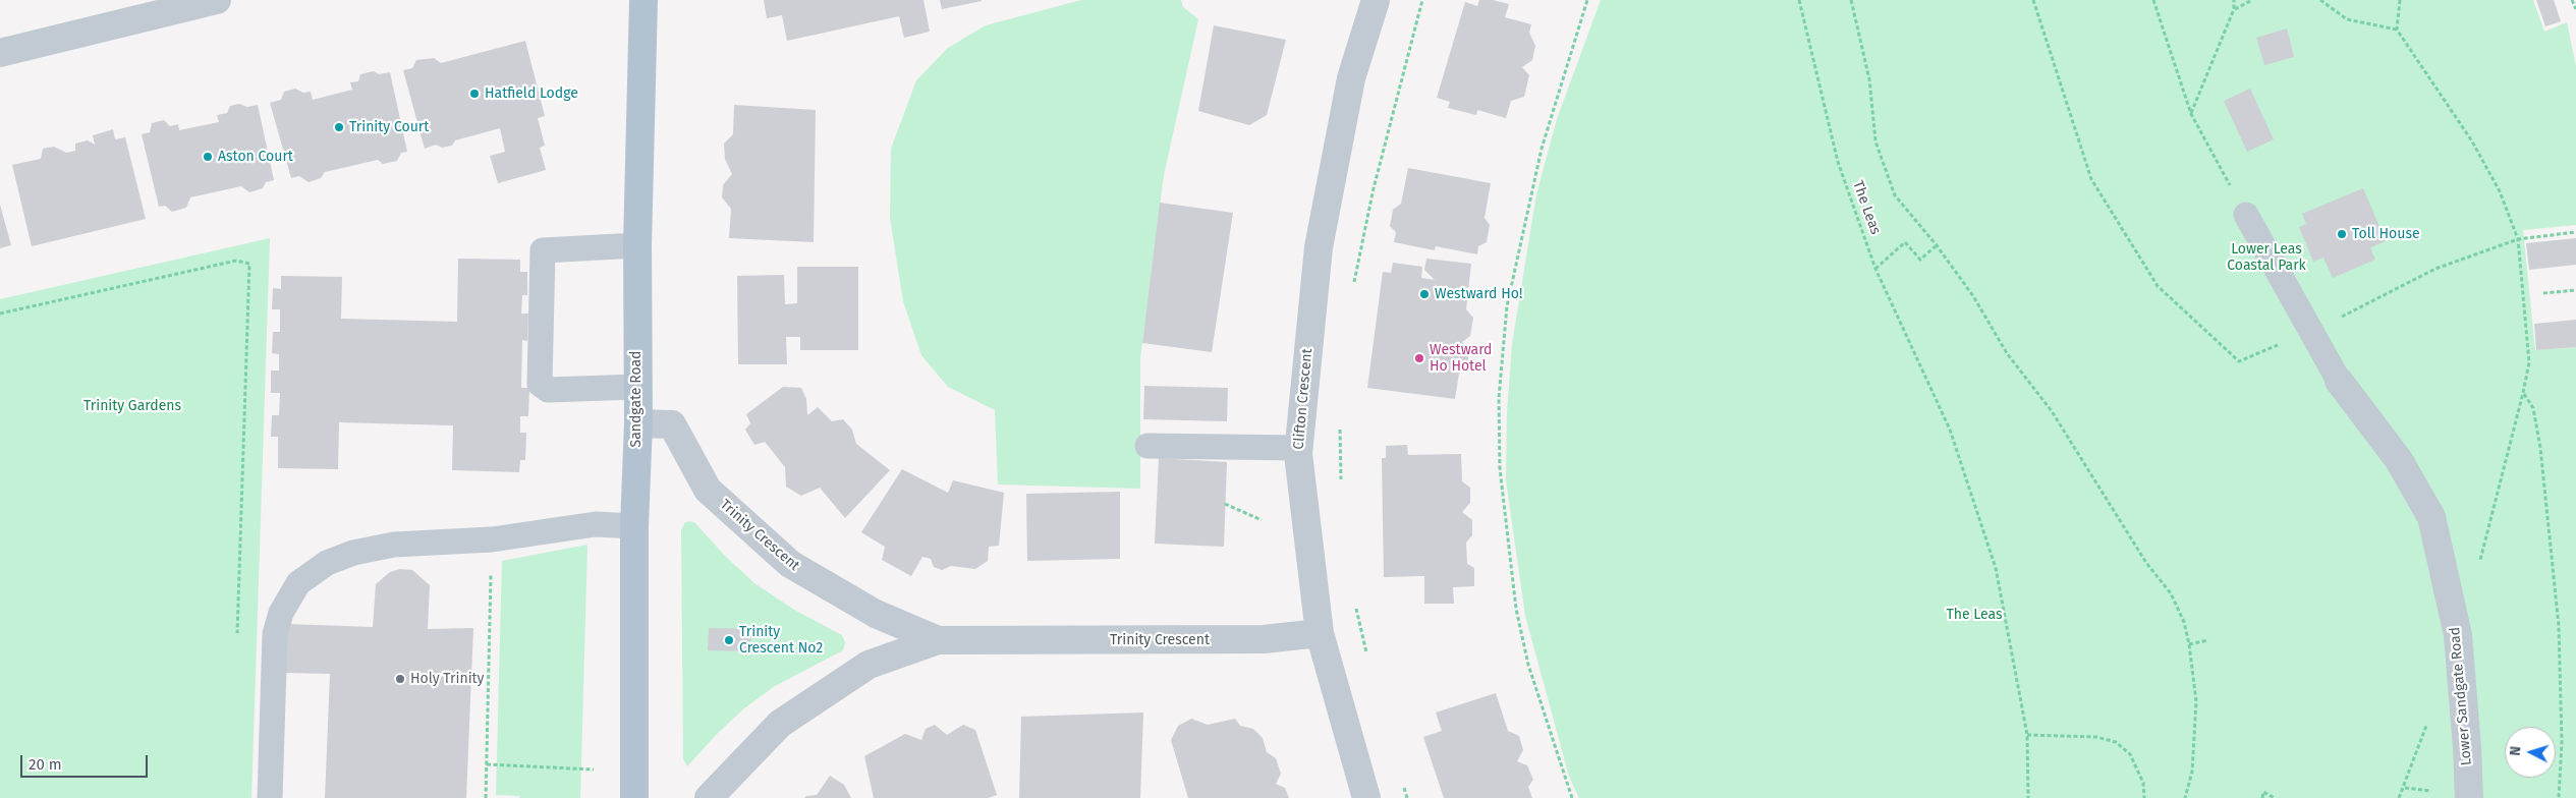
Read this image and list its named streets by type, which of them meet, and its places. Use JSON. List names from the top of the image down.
{
  "streets": {
    "main road": ["Sandgate Road"],
    "street": ["Clifton Crescent", "Trinity Crescent", "Lower Sandgate Road"],
    "path": ["The Leas"]
  },
  "crossings": [
    ["Sandgate Road", "Trinity Crescent"],
    ["Clifton Crescent", "Trinity Crescent"]
  ],
  "parks": ["Lower Leas Coastal Park", "Trinity Gardens", "The Leas"],
  "places": [
    "Hatfield Lodge",
    "Trinity Court",
    "Aston Court",
    "Toll House",
    "Westward Ho!",
    "Westward Ho Hotel",
    "Trinity Crescent No2",
    "Holy Trinity"
  ],
  "scale_bar": "20 m",
  "north": "left"
}
